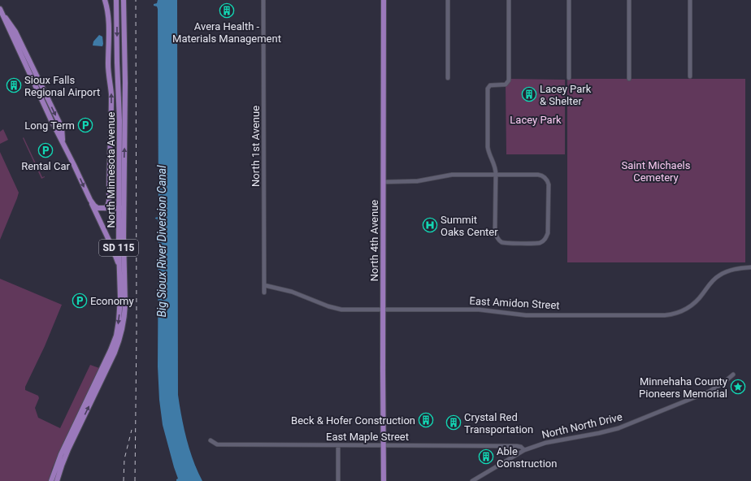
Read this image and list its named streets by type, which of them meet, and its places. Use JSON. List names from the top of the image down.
{
  "streets": {
    "main road": ["North Minnesota Avenue", "North 4th Avenue", "SD 115"],
    "street": [
      "North 1st Avenue",
      "East Amidon Street",
      "North North Drive",
      "East Maple Street"
    ]
  },
  "crossings": [
    ["North 1st Avenue", "East Amidon Street"],
    ["North 4th Avenue", "East Amidon Street"],
    ["North 4th Avenue", "East Maple Street"],
    ["North North Drive", "East Maple Street"]
  ],
  "water": ["Big Sioux River Diversion Canal"],
  "parks": ["Lacey Park", "Saint Michaels Cemetery"],
  "places": {
    "building": [
      "Avera Health - Materials Management",
      "Sioux Falls Regional Airport",
      "Lacey Park & Shelter",
      "Beck & Hofer Construction",
      "Crystal Red Transportation",
      "Able Construction"
    ],
    "parking": ["Long Term", "Rental Car", "Economy"],
    "hospital": ["Summit Oaks Center"],
    "place": ["Minnehaha County Pioneers Memorial"]
  }
}
